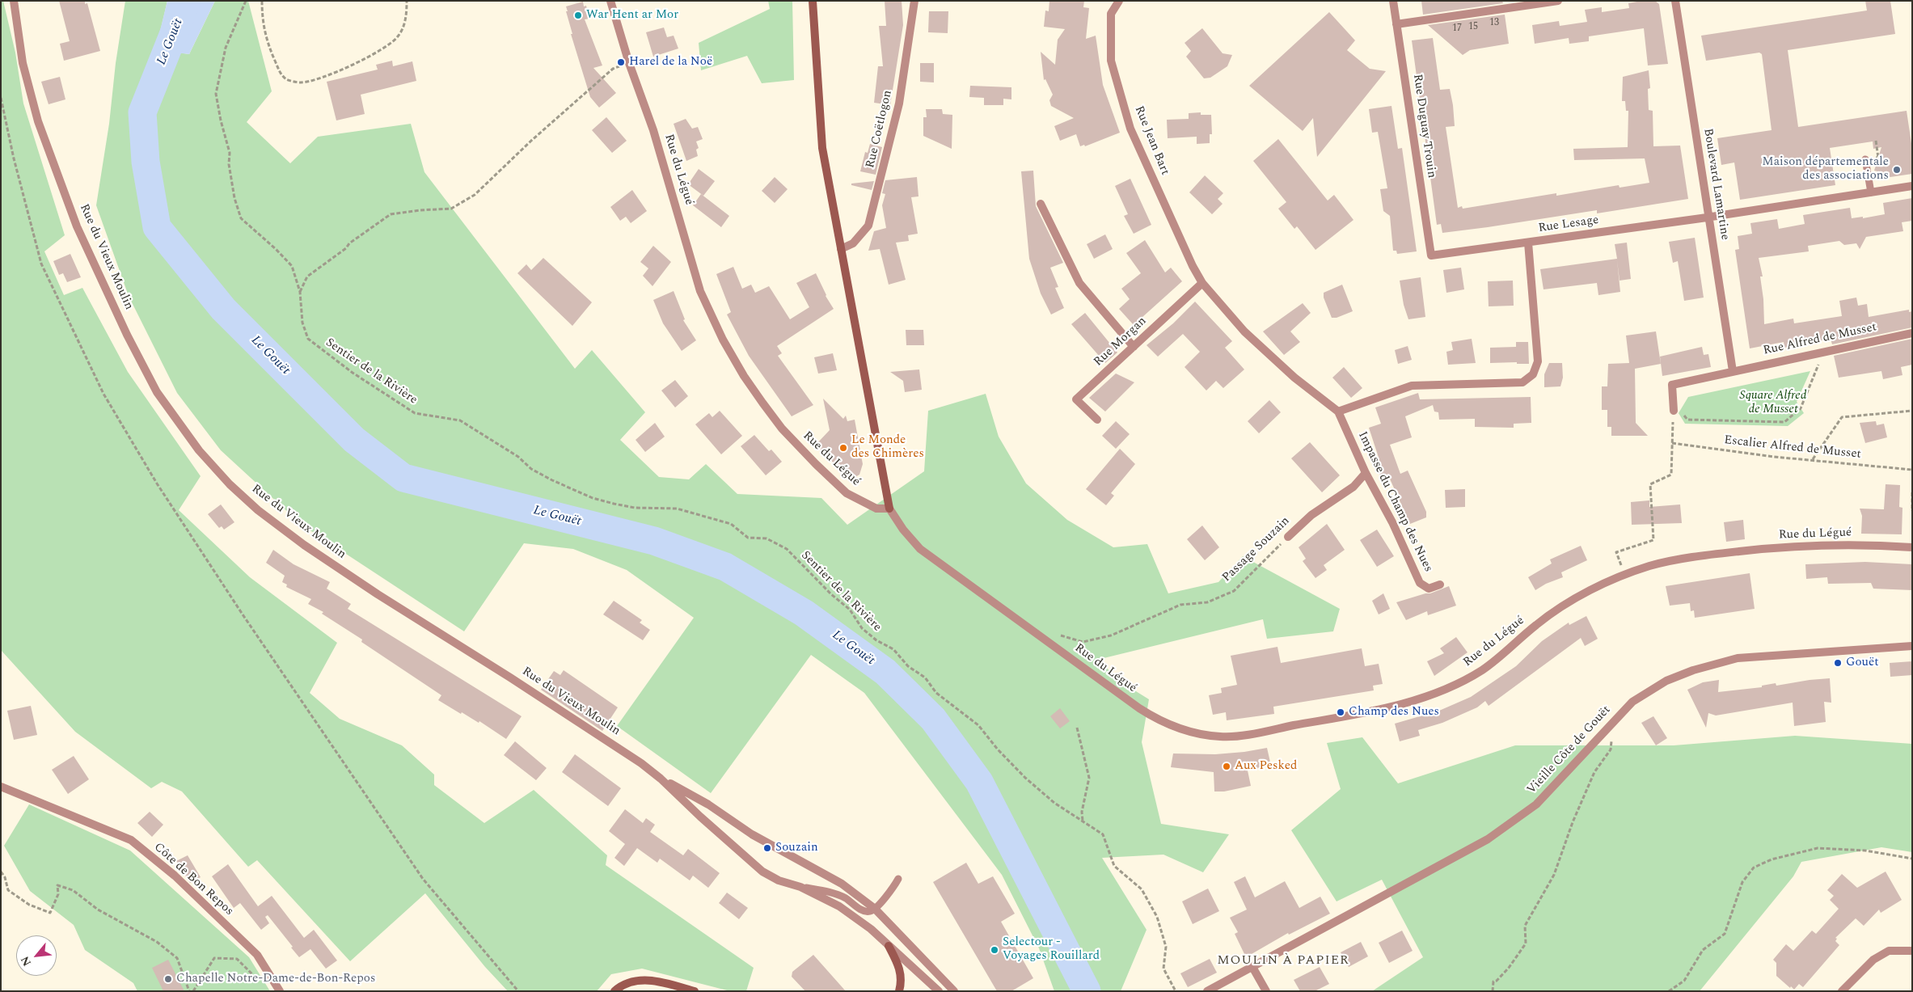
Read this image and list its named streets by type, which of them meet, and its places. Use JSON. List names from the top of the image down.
{
  "streets": {
    "street": [
      "Rue Duguay Trouin",
      "Rue Coëtlogon",
      "Rue Jean Bart",
      "Rue du Légué",
      "Boulevard Lamartine",
      "Rue Lesage",
      "Rue du Vieux Moulin",
      "Rue Alfred de Musset",
      "Rue Morgan",
      "Impasse du Champ des Nues",
      "Passage Souzain",
      "Vieille Côte de Gouët",
      "Côte de Bon Repos"
    ],
    "path": ["Sentier de la Rivière", "Escalier Alfred de Musset"]
  },
  "crossings": [
    ["Rue Duguay Trouin", "Rue Lesage"],
    ["Rue Jean Bart", "Rue Morgan"],
    ["Rue Jean Bart", "Impasse du Champ des Nues"],
    ["Boulevard Lamartine", "Rue Lesage"],
    ["Boulevard Lamartine", "Rue Alfred de Musset"],
    ["Impasse du Champ des Nues", "Passage Souzain"]
  ],
  "districts": ["MOULIN À PAPIER"],
  "water": ["Le Gouët"],
  "parks": ["Square Alfred de Musset"],
  "places": [
    "War Hent ar Mor",
    "Harel de la Noë",
    "Maison départementale des associations",
    "Le Monde des Chimères",
    "Gouët",
    "Champ des Nues",
    "Aux Pesked",
    "Souzain",
    "Selectour - Voyages Rouillard",
    "Chapelle Notre-Dame-de-Bon-Repos"
  ],
  "house_numbers": ["13", "15", "17"],
  "north": "bottom left"
}
